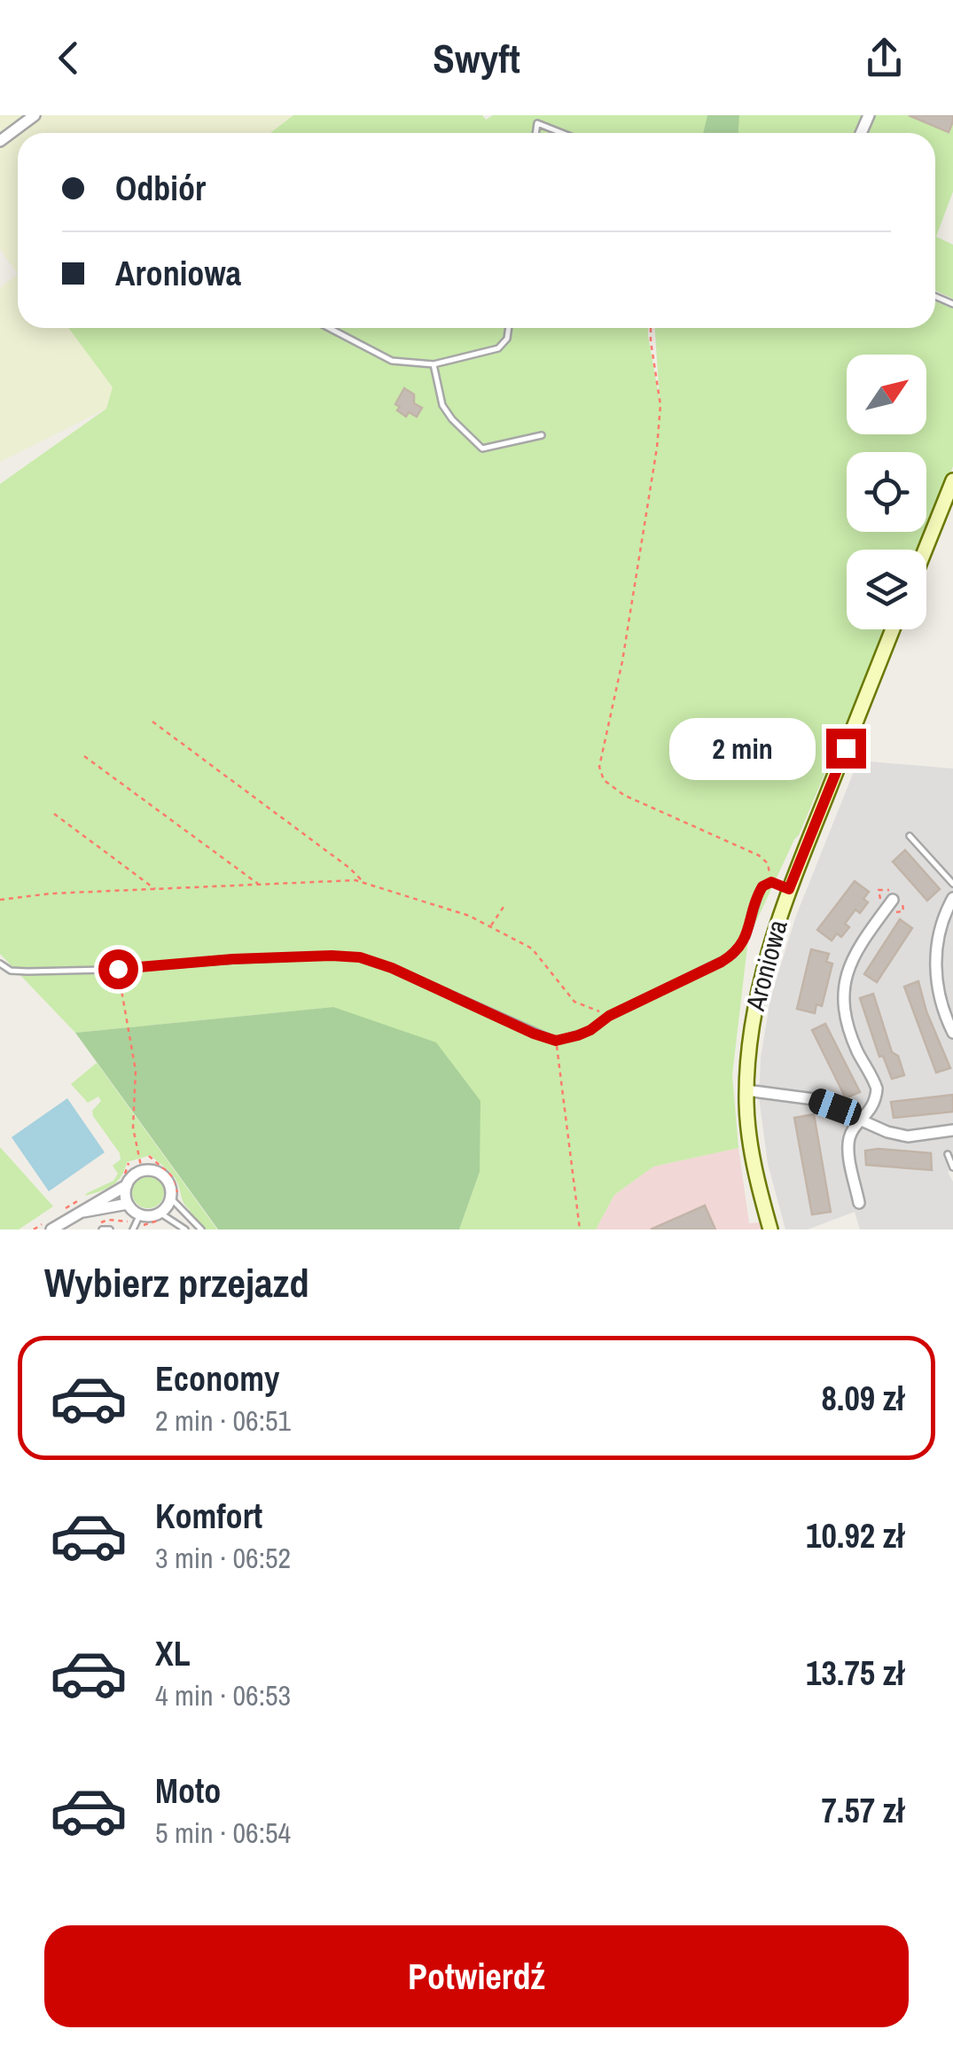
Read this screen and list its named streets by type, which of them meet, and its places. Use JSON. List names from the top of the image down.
{
  "streets": {
    "street": ["Aroniowa"]
  },
  "north": "top right",
  "page": {
    "header": "Swyft",
    "banner": ["Odbiór", "Aroniowa"],
    "bubble": "2 min",
    "heading": "Wybierz przejazd",
    "list": [
      {
        "name": "Economy",
        "note": "2 min · 06:51",
        "value": "8.09 zł"
      },
      {
        "name": "Komfort",
        "note": "3 min · 06:52",
        "value": "10.92 zł"
      },
      {
        "name": "XL",
        "note": "4 min · 06:53",
        "value": "13.75 zł"
      },
      {
        "name": "Moto",
        "note": "5 min · 06:54",
        "value": "7.57 zł"
      }
    ],
    "buttons": "Potwierdź"
  }
}
